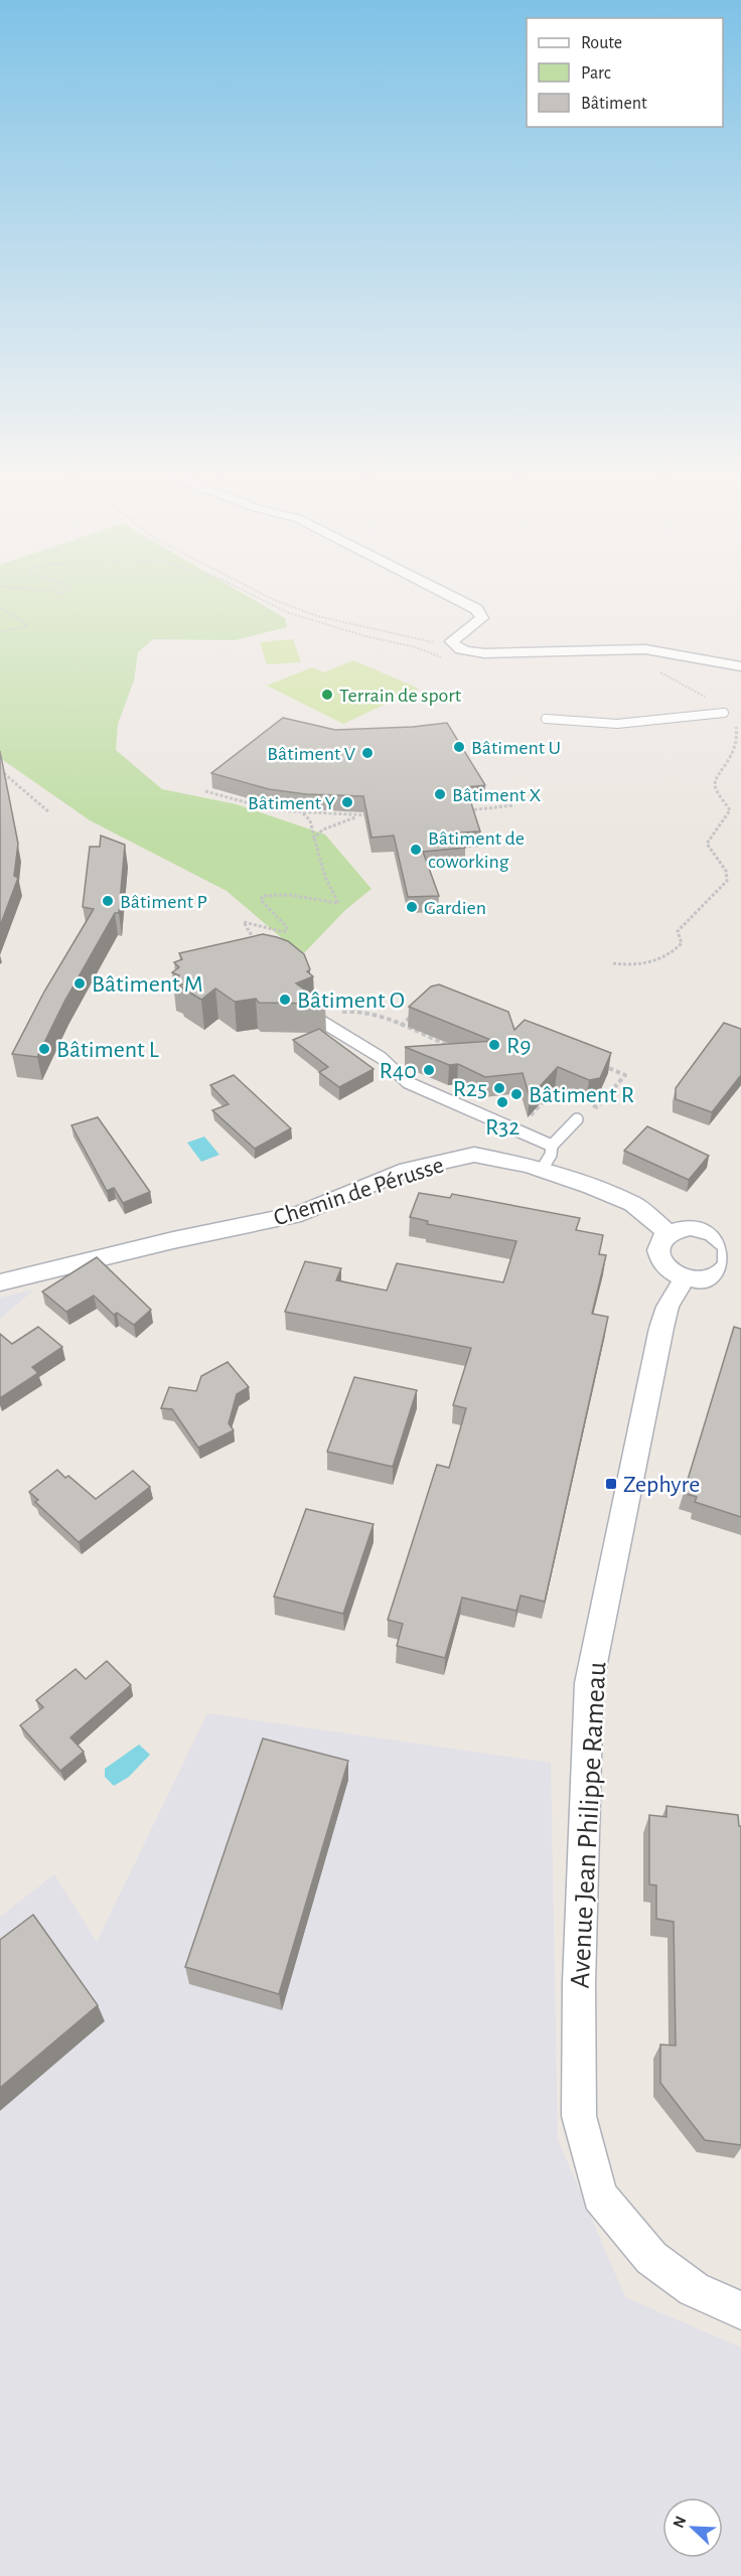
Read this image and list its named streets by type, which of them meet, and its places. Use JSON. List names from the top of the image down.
{
  "streets": {
    "street": ["Chemin de Pérusse", "Avenue Jean Philippe Rameau"]
  },
  "crossings": [
    ["Chemin de Pérusse", "Avenue Jean Philippe Rameau"]
  ],
  "places": {
    "other": [
      "Terrain de sport",
      "Bâtiment U",
      "Bâtiment V",
      "Bâtiment X",
      "Bâtiment Y",
      "Bâtiment de coworking",
      "Bâtiment P",
      "Gardien",
      "Bâtiment M",
      "Bâtiment O",
      "R9",
      "Bâtiment L",
      "R40",
      "R25",
      "Bâtiment R",
      "R32"
    ],
    "transit": ["Zephyre"]
  },
  "legend": ["Route", "Parc", "Bâtiment"],
  "north": "top left"
}
